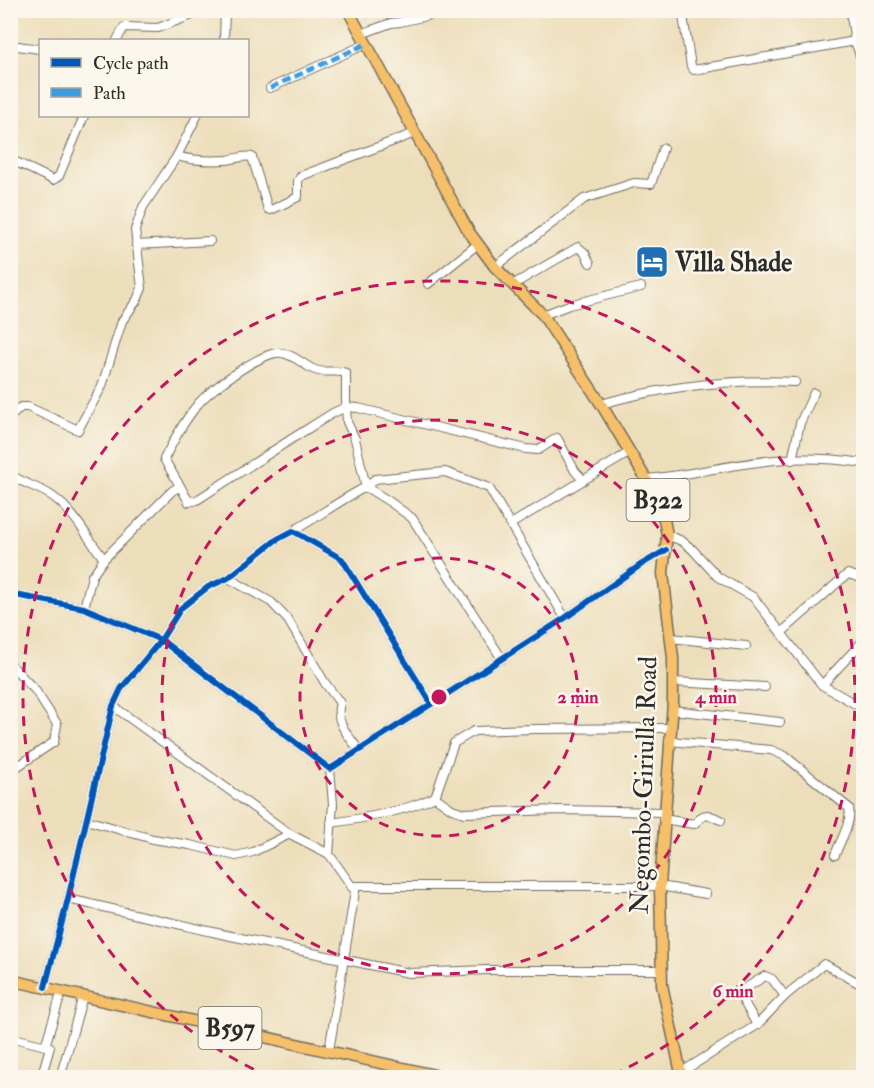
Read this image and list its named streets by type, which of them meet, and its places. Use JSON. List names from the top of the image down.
{
  "streets": {
    "main road": ["B322", "Negombo-Giriulla Road", "B597"]
  },
  "places": {
    "hotel": ["Villa Shade"]
  },
  "legend": ["Cycle path", "Path"],
  "rings": ["2 min", "4 min", "6 min"]
}
